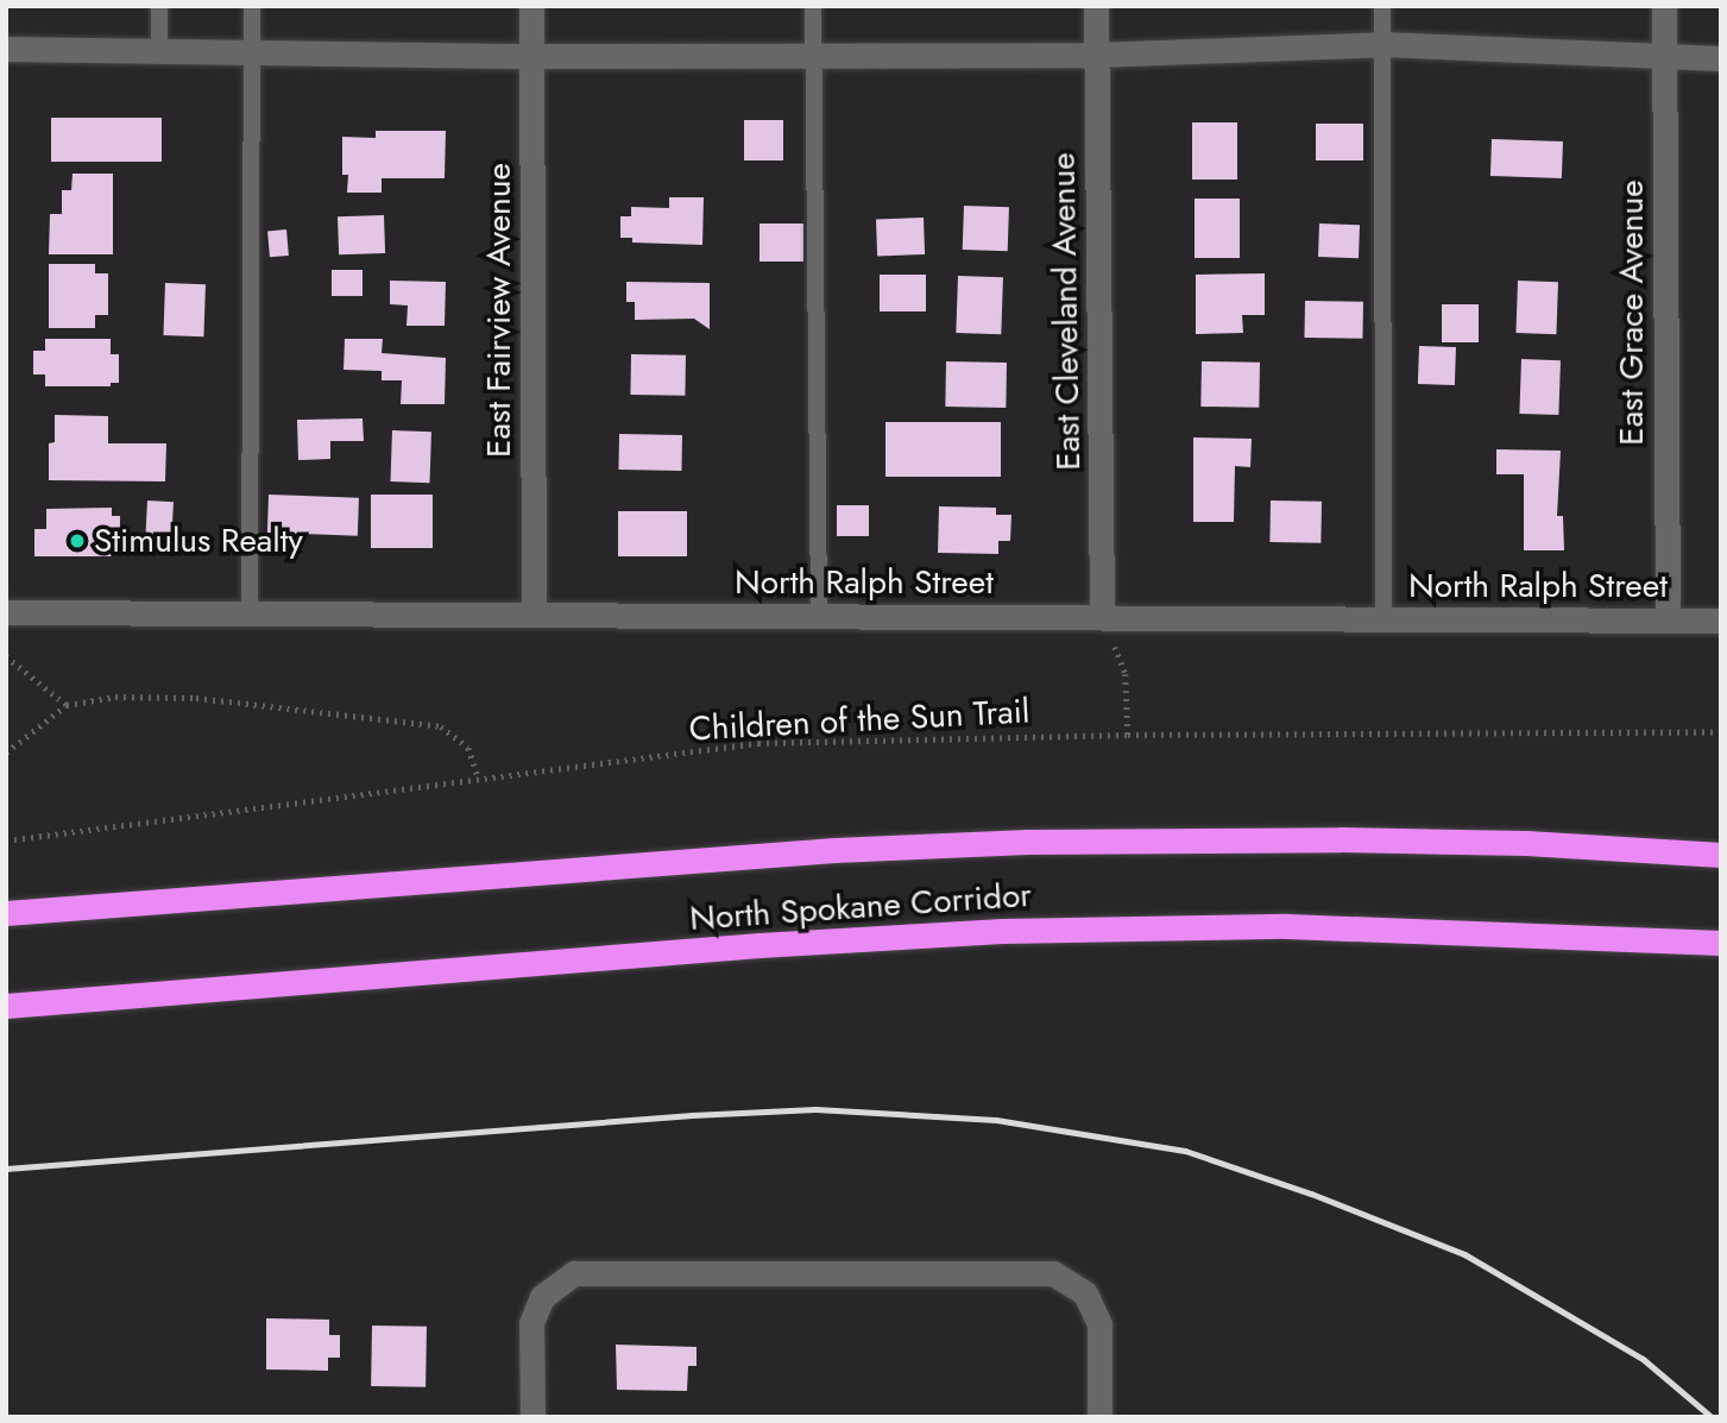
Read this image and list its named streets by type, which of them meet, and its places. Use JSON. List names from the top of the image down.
{
  "streets": {
    "highway": ["North Spokane Corridor"],
    "street": [
      "East Fairview Avenue",
      "East Cleveland Avenue",
      "East Grace Avenue",
      "North Ralph Street"
    ],
    "path": ["Children of the Sun Trail"]
  },
  "crossings": [
    ["East Fairview Avenue", "North Ralph Street"],
    ["East Cleveland Avenue", "North Ralph Street"],
    ["East Grace Avenue", "North Ralph Street"]
  ],
  "places": ["Stimulus Realty"]
}
